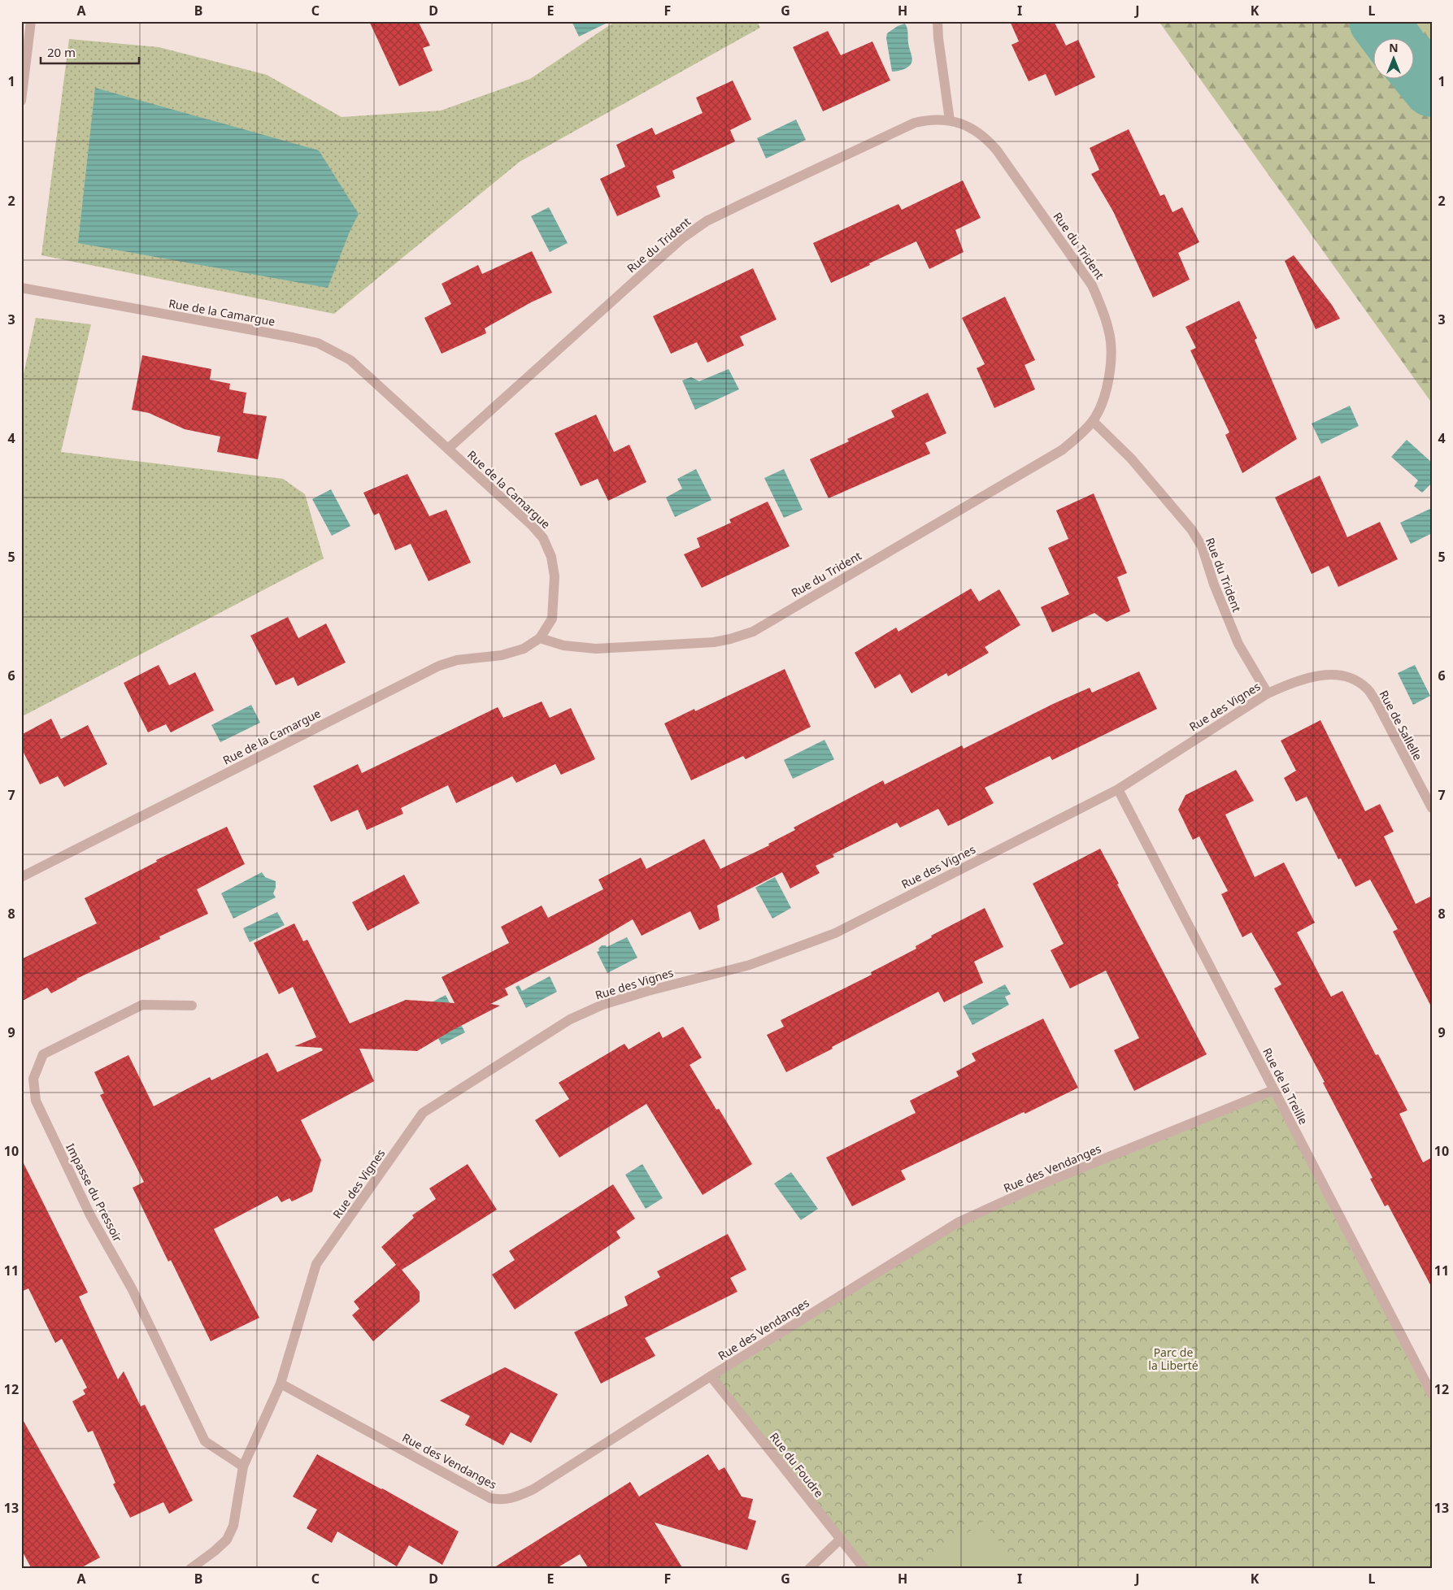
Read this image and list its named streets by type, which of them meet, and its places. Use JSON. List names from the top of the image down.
{
  "streets": {
    "street": [
      "Rue du Trident",
      "Rue de la Camargue",
      "Rue des Vignes",
      "Rue de Sallelle",
      "Rue de la Treille",
      "Rue des Vendanges",
      "Impasse du Pressoir",
      "Rue du Foudre"
    ]
  },
  "crossings": [
    ["Rue du Trident", "Rue de la Camargue"],
    ["Rue du Trident", "Rue des Vignes"],
    ["Rue des Vignes", "Rue de Sallelle"],
    ["Rue des Vignes", "Rue de la Treille"],
    ["Rue des Vignes", "Rue des Vendanges"],
    ["Rue des Vignes", "Impasse du Pressoir"],
    ["Rue de la Treille", "Rue des Vendanges"],
    ["Rue des Vendanges", "Rue du Foudre"]
  ],
  "parks": ["Parc de la Liberté"],
  "scale_bar": "20 m",
  "north": "top",
  "grid": {
    "columns": [
      "A",
      "B",
      "C",
      "D",
      "E",
      "F",
      "G",
      "H",
      "I",
      "J",
      "K",
      "L"
    ],
    "rows": [
      "1",
      "2",
      "3",
      "4",
      "5",
      "6",
      "7",
      "8",
      "9",
      "10",
      "11",
      "12",
      "13"
    ]
  }
}
